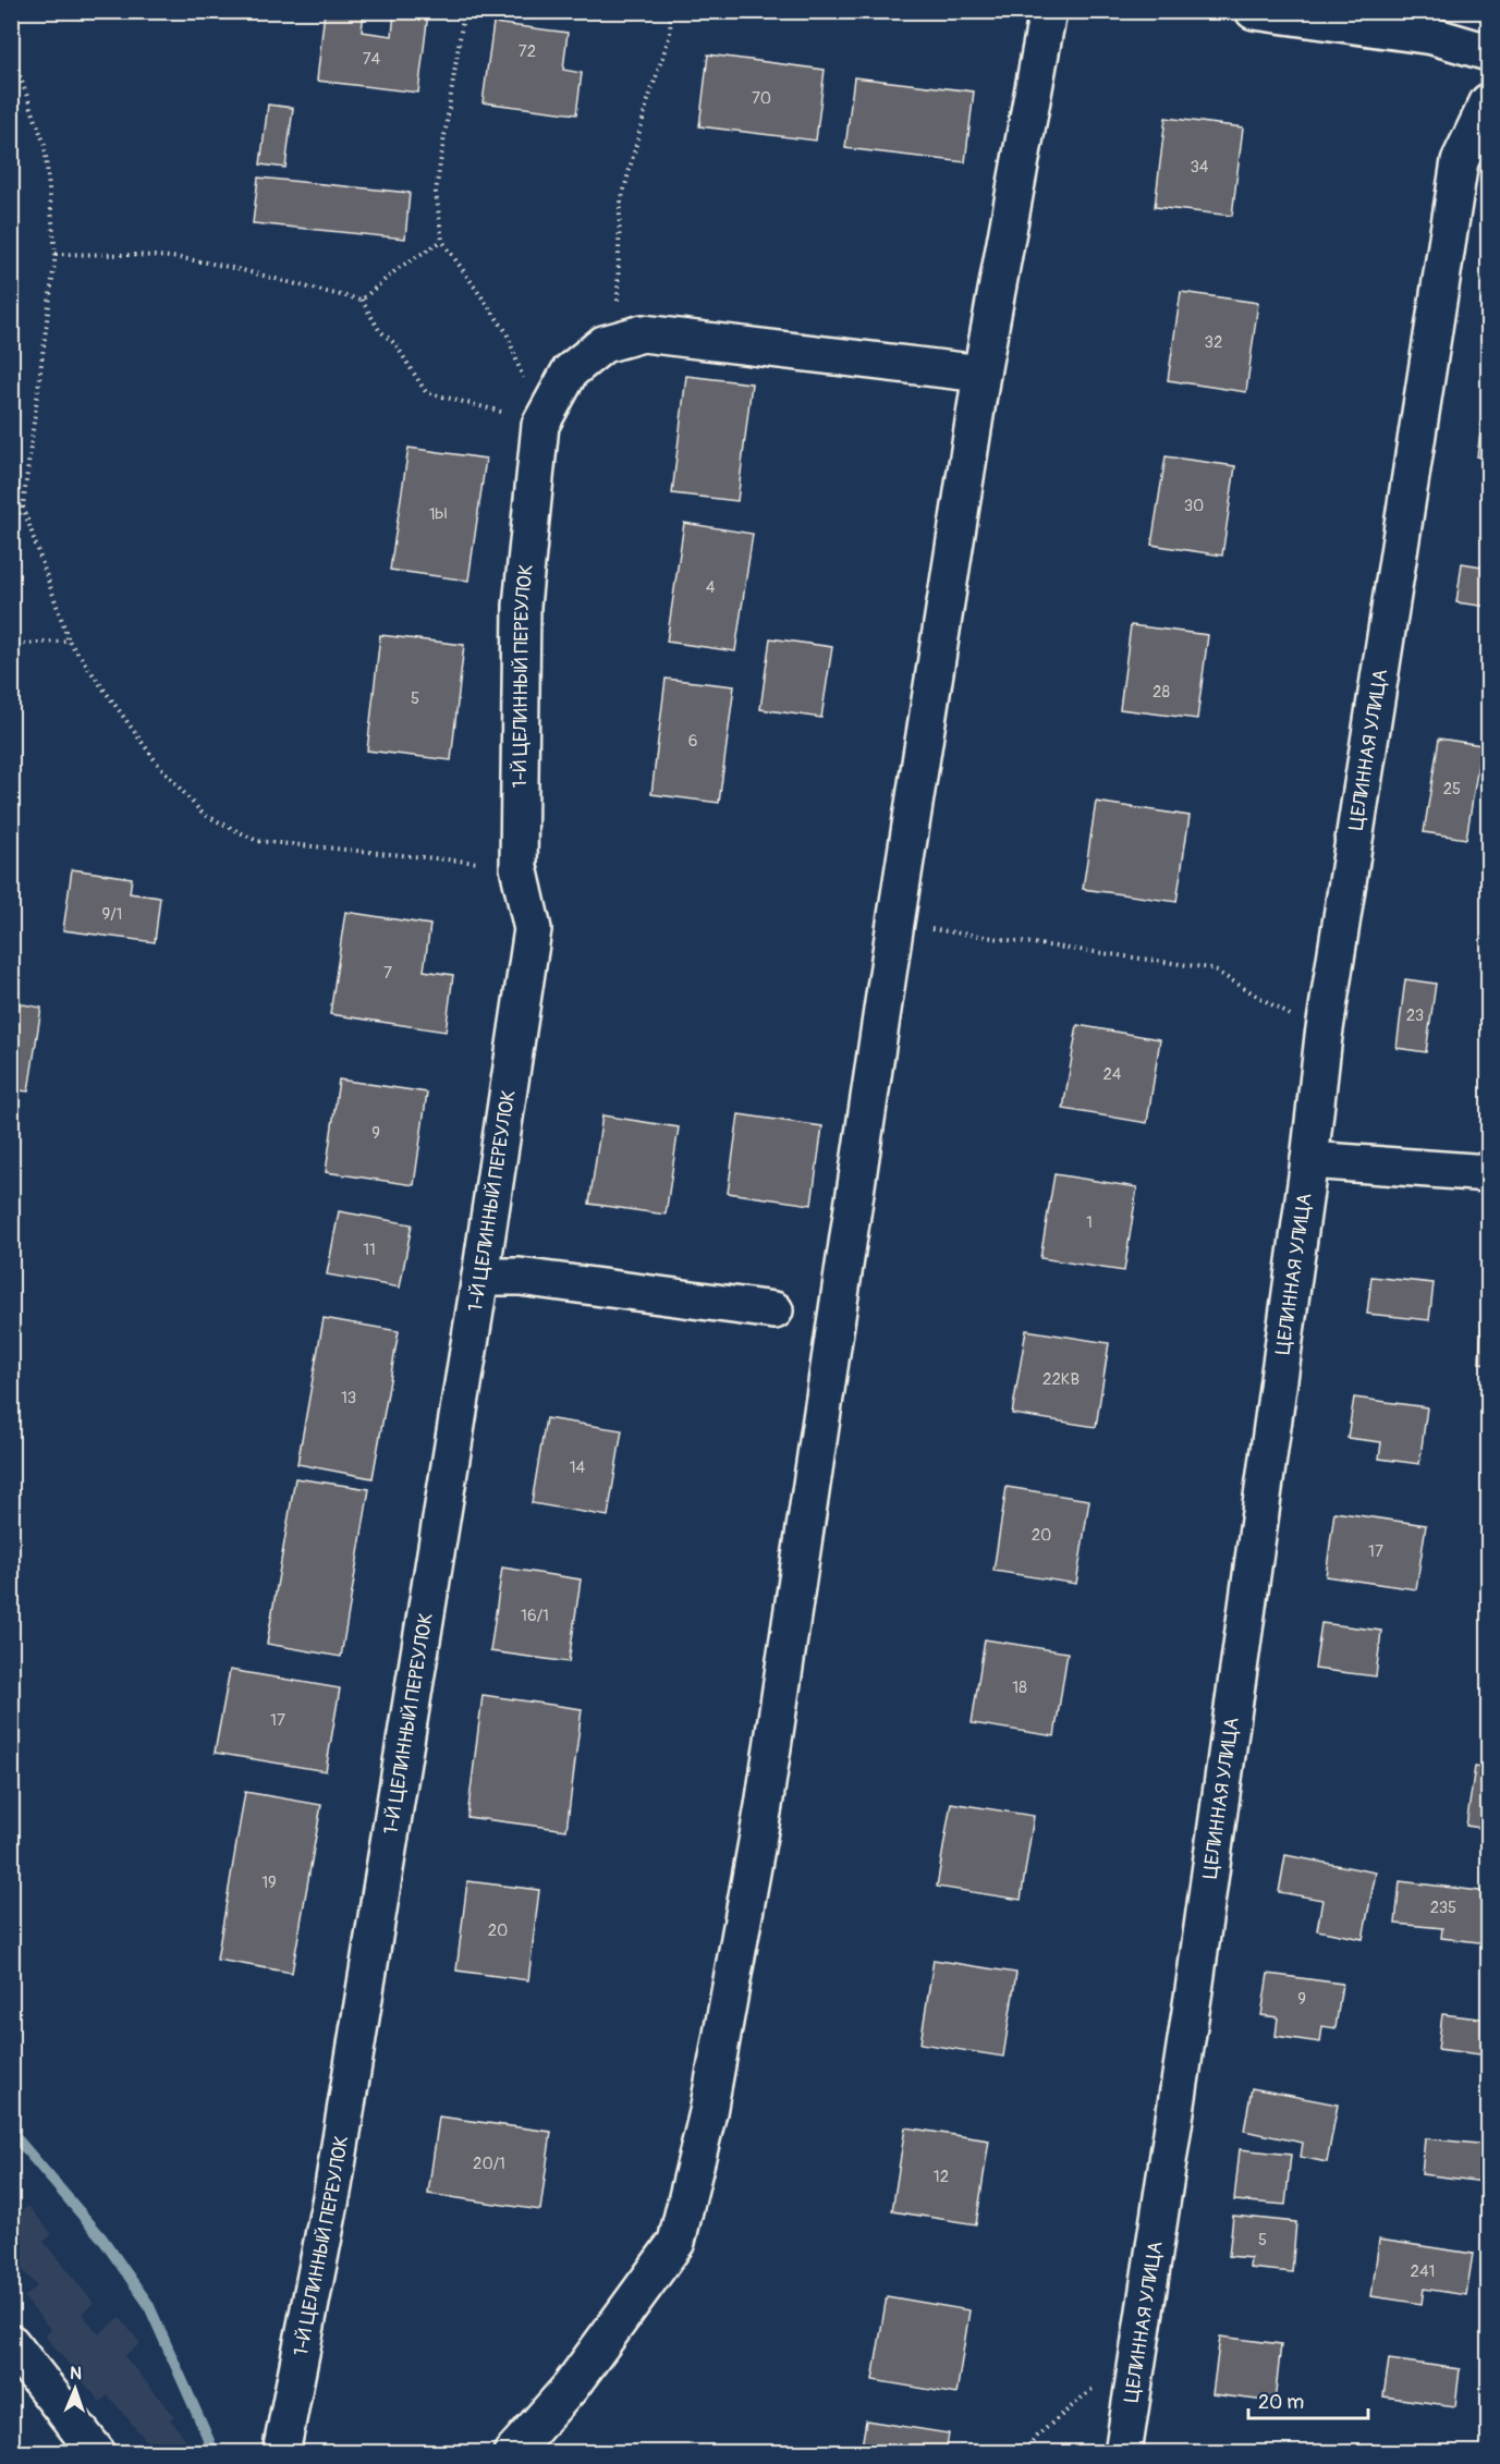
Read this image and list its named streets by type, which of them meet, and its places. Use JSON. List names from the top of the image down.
{
  "streets": {
    "street": ["1-Й ЦЕЛИННЫЙ ПЕРЕУЛОК", "ЦЕЛИННАЯ УЛИЦА"]
  },
  "house_numbers": [
    "72",
    "74",
    "70",
    "34",
    "32",
    "30",
    "1Ы",
    "4",
    "28",
    "5",
    "6",
    "25",
    "9/1",
    "7",
    "23",
    "24",
    "9",
    "1",
    "11",
    "22КВ",
    "13",
    "14",
    "20",
    "17",
    "16/1",
    "18",
    "17",
    "19",
    "235",
    "20",
    "9",
    "20/1",
    "12",
    "5",
    "241"
  ],
  "scale_bar": "20 m",
  "north": "top"
}
